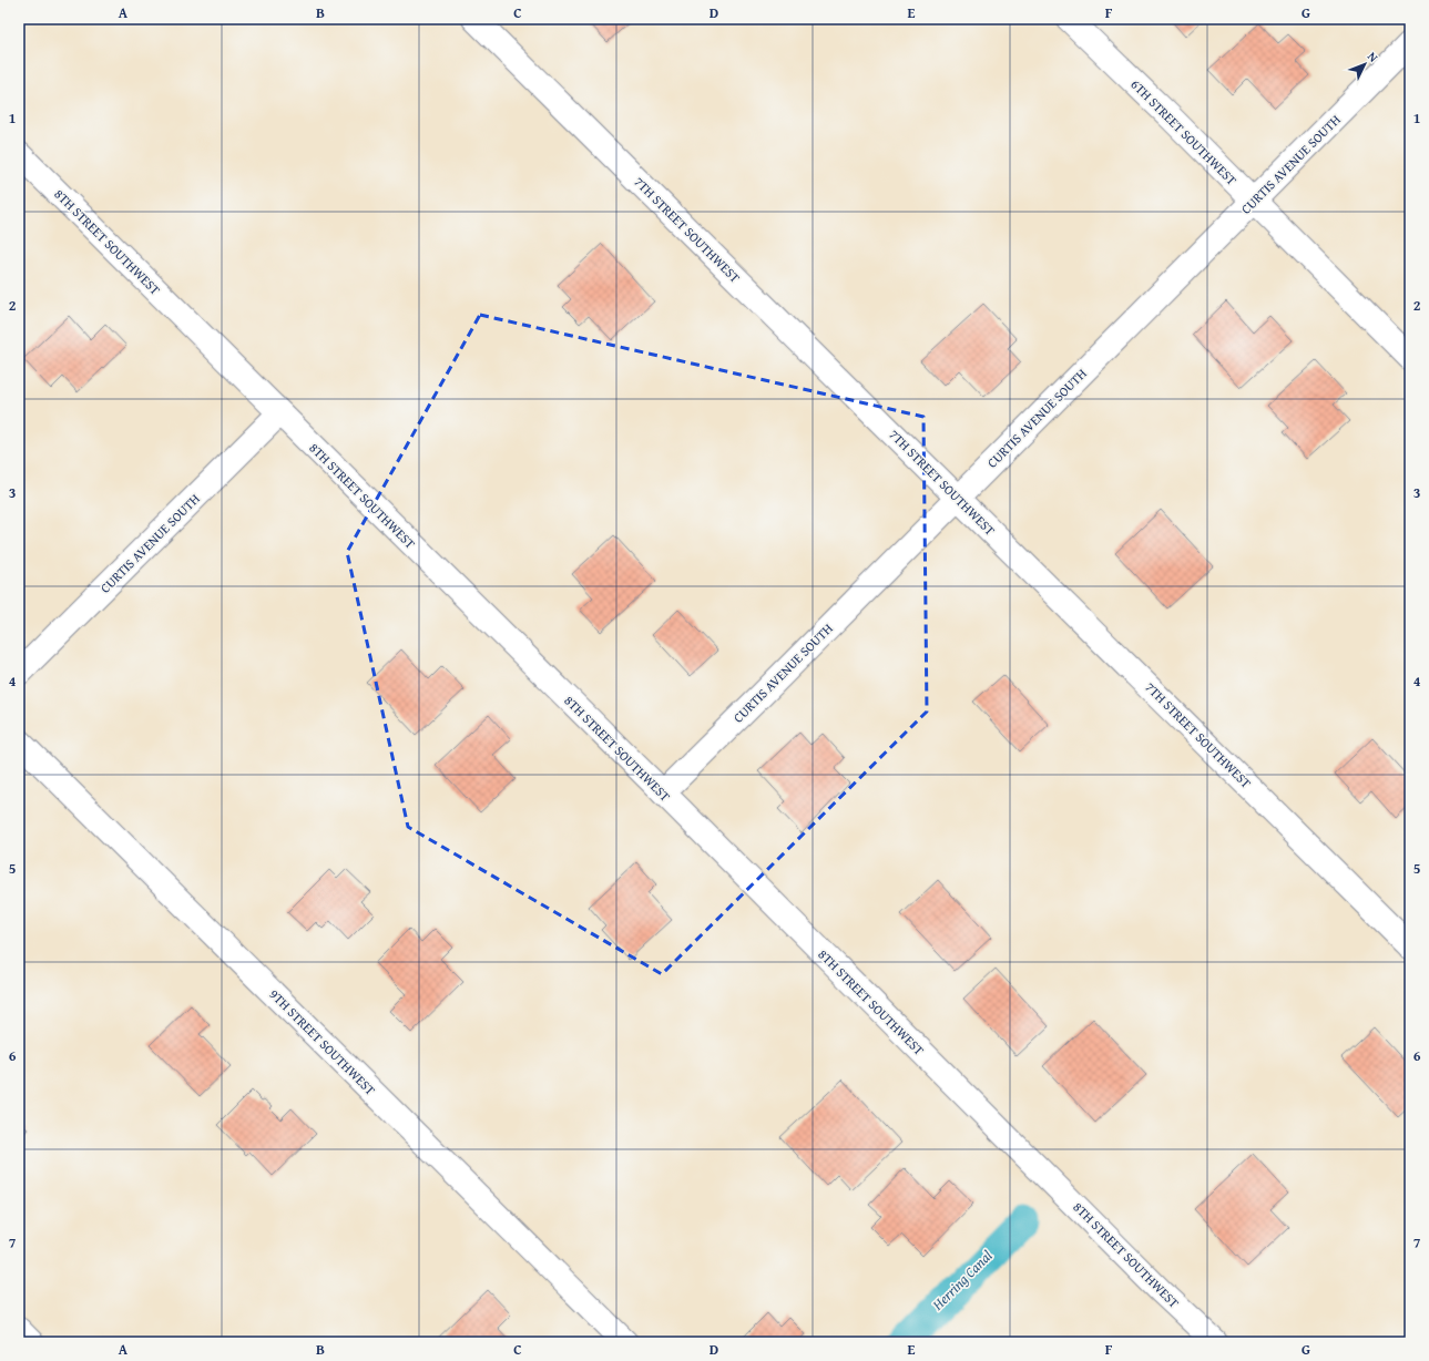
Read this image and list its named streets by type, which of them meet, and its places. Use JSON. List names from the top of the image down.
{
  "streets": {
    "street": [
      "6TH STREET SOUTHWEST",
      "CURTIS AVENUE SOUTH",
      "7TH STREET SOUTHWEST",
      "8TH STREET SOUTHWEST",
      "9TH STREET SOUTHWEST"
    ]
  },
  "crossings": [
    ["6TH STREET SOUTHWEST", "CURTIS AVENUE SOUTH"],
    ["CURTIS AVENUE SOUTH", "7TH STREET SOUTHWEST"],
    ["CURTIS AVENUE SOUTH", "8TH STREET SOUTHWEST"]
  ],
  "water": ["Herring Canal"],
  "north": "top right",
  "grid": {
    "columns": [
      "A",
      "B",
      "C",
      "D",
      "E",
      "F",
      "G"
    ],
    "rows": [
      "1",
      "2",
      "3",
      "4",
      "5",
      "6",
      "7"
    ]
  }
}
